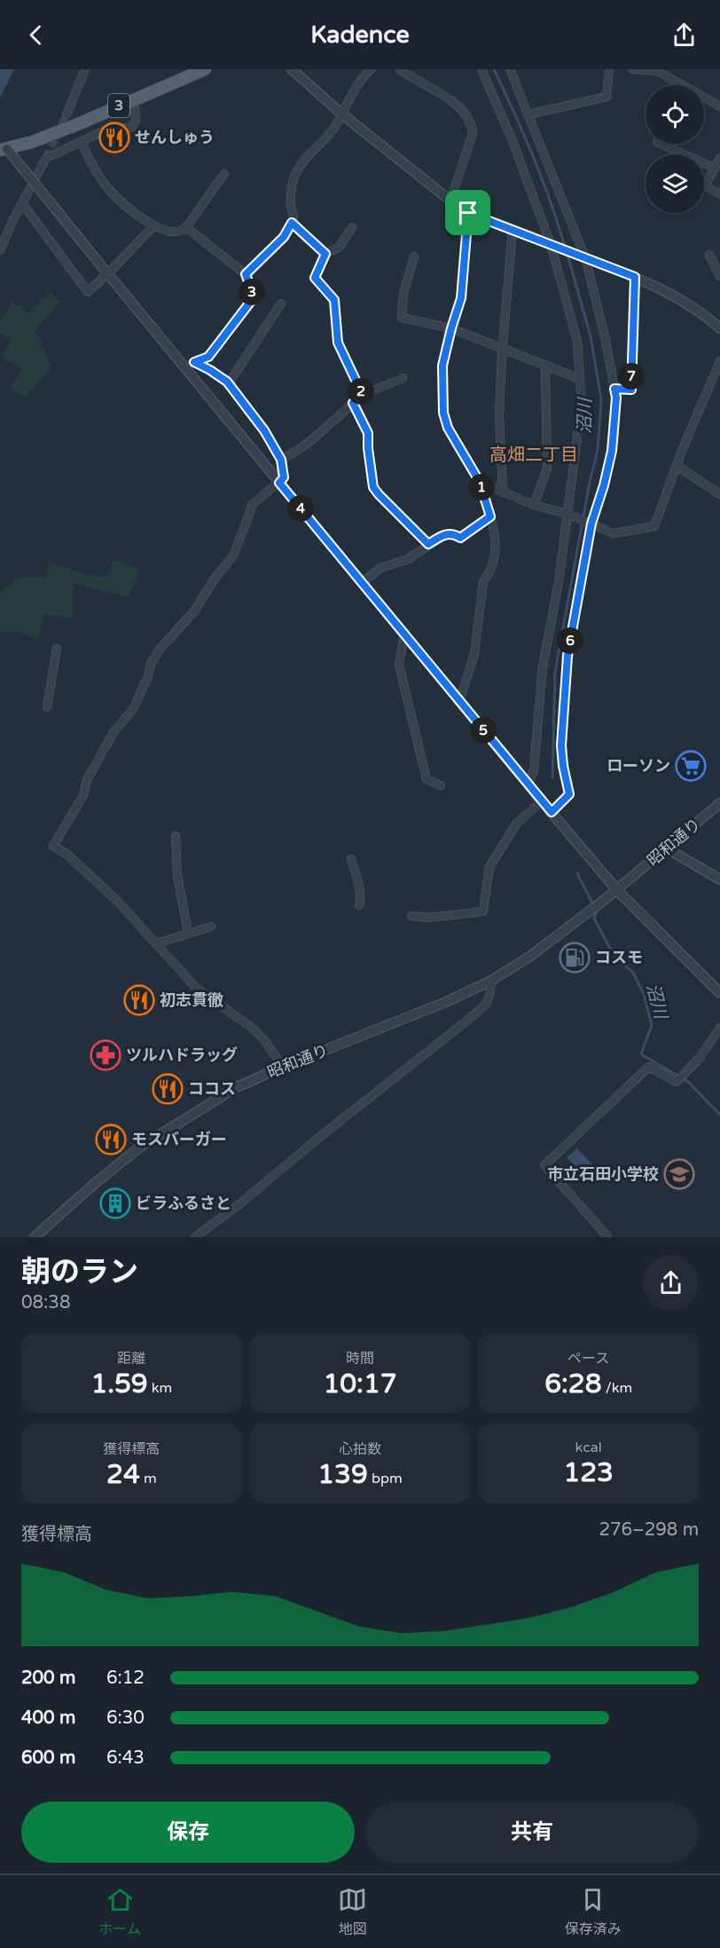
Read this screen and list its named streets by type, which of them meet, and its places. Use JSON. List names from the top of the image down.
{
  "streets": {
    "main road": ["3"],
    "street": ["昭和通り"]
  },
  "districts": ["高畑二丁目"],
  "water": ["沼川"],
  "places": {
    "restaurant": [
      "せんしゅう",
      "初志貫徹",
      "ココス",
      "モスバーガー"
    ],
    "supermarket": ["ローソン"],
    "fuel station": ["コスモ"],
    "pharmacy": ["ツルハドラッグ"],
    "school or university": ["市立石田小学校"],
    "building": ["ビラふるさと"]
  },
  "page": {
    "header": "Kadence",
    "pins": [
      "3",
      "7",
      "2",
      "1",
      "4",
      "6",
      "5"
    ],
    "heading": ["朝のラン", "08:38"],
    "stats": [
      ["距離", "1.59 km"],
      ["時間", "10:17"],
      ["ペース", "6:28 /km"],
      ["獲得標高", "24 m"],
      ["心拍数", "139 bpm"],
      ["kcal", "123"]
    ],
    "chart": ["獲得標高", "276–298 m"],
    "list": [
      {
        "name": "200 m",
        "note": "6:12"
      },
      {
        "name": "400 m",
        "note": "6:30"
      },
      {
        "name": "600 m",
        "note": "6:43"
      }
    ],
    "buttons": ["保存", "共有"],
    "tabs": ["ホーム", "地図", "保存済み"]
  }
}
